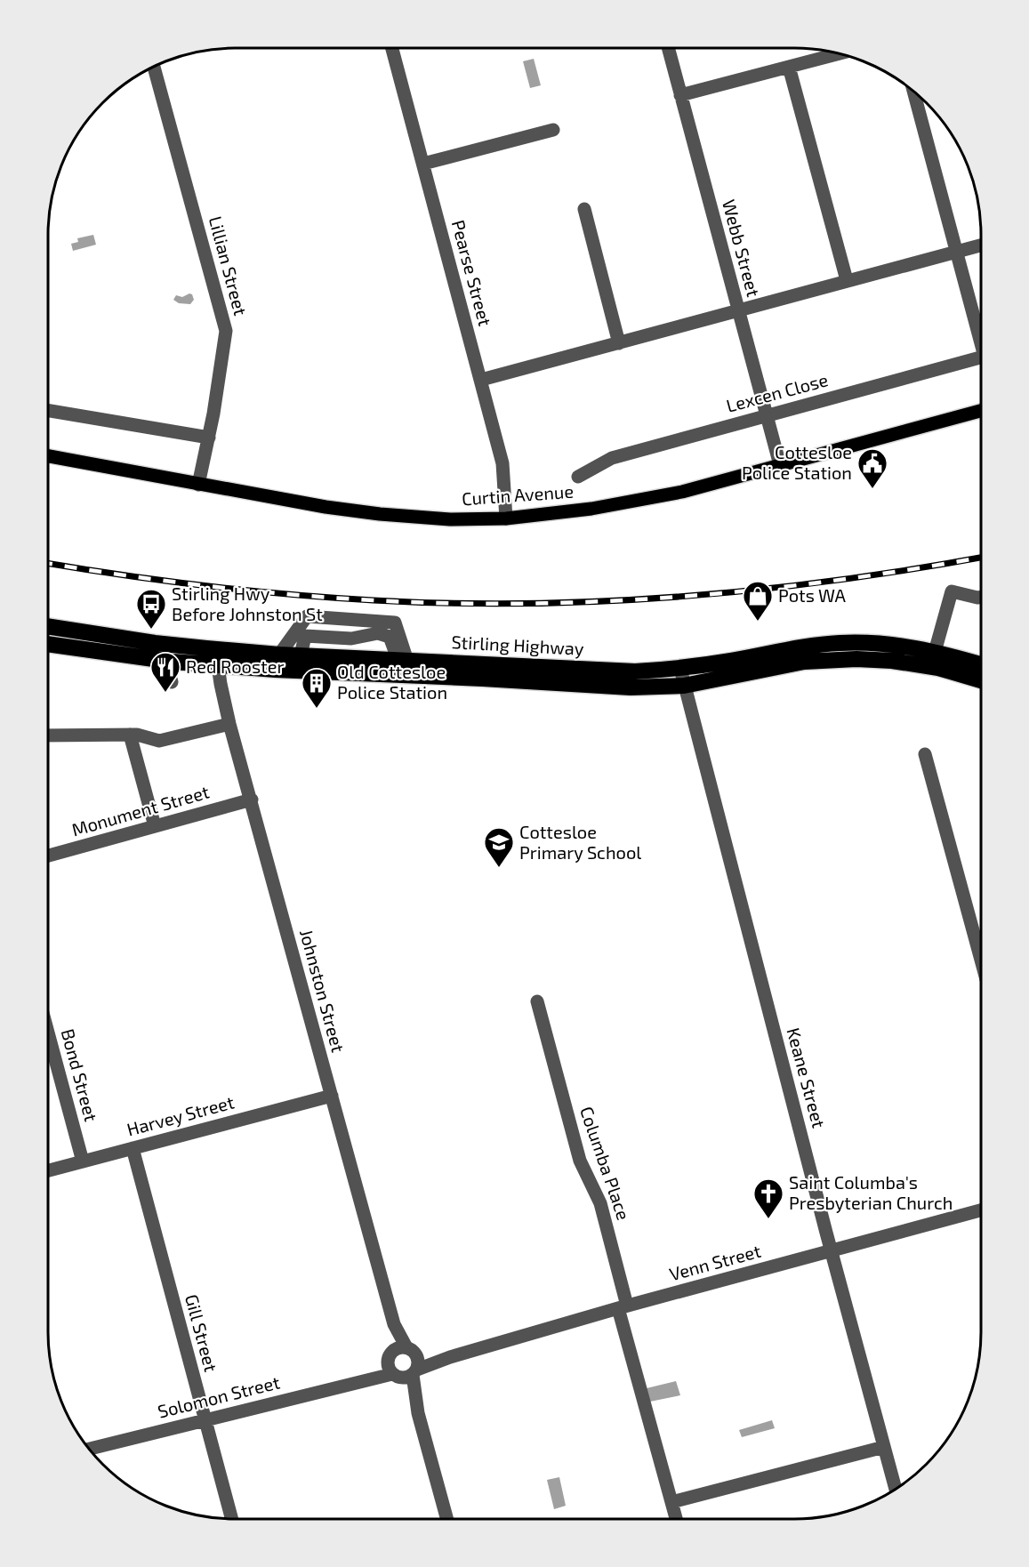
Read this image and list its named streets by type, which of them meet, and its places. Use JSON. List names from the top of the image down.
{
  "streets": {
    "highway": ["Stirling Highway"],
    "main road": ["Curtin Avenue"],
    "street": [
      "Webb Street",
      "Lillian Street",
      "Pearse Street",
      "Lexcen Close",
      "Monument Street",
      "Johnston Street",
      "Bond Street",
      "Keane Street",
      "Harvey Street",
      "Columba Place",
      "Venn Street",
      "Gill Street",
      "Solomon Street"
    ]
  },
  "crossings": [
    ["Webb Street", "Lexcen Close"],
    ["Webb Street", "Curtin Avenue"],
    ["Lillian Street", "Curtin Avenue"],
    ["Pearse Street", "Curtin Avenue"],
    ["Stirling Highway", "Johnston Street"],
    ["Stirling Highway", "Keane Street"],
    ["Monument Street", "Johnston Street"],
    ["Johnston Street", "Harvey Street"],
    ["Johnston Street", "Venn Street"],
    ["Johnston Street", "Solomon Street"],
    ["Bond Street", "Harvey Street"],
    ["Keane Street", "Venn Street"],
    ["Harvey Street", "Gill Street"],
    ["Columba Place", "Venn Street"],
    ["Venn Street", "Solomon Street"],
    ["Gill Street", "Solomon Street"]
  ],
  "places": {
    "public building": ["Cottesloe Police Station"],
    "shop": ["Pots WA"],
    "bus stop": ["Stirling Hwy Before Johnston St"],
    "restaurant": ["Red Rooster"],
    "building": ["Old Cottesloe Police Station"],
    "school or university": ["Cottesloe Primary School"],
    "church": ["Saint Columba's Presbyterian Church"]
  }
}
